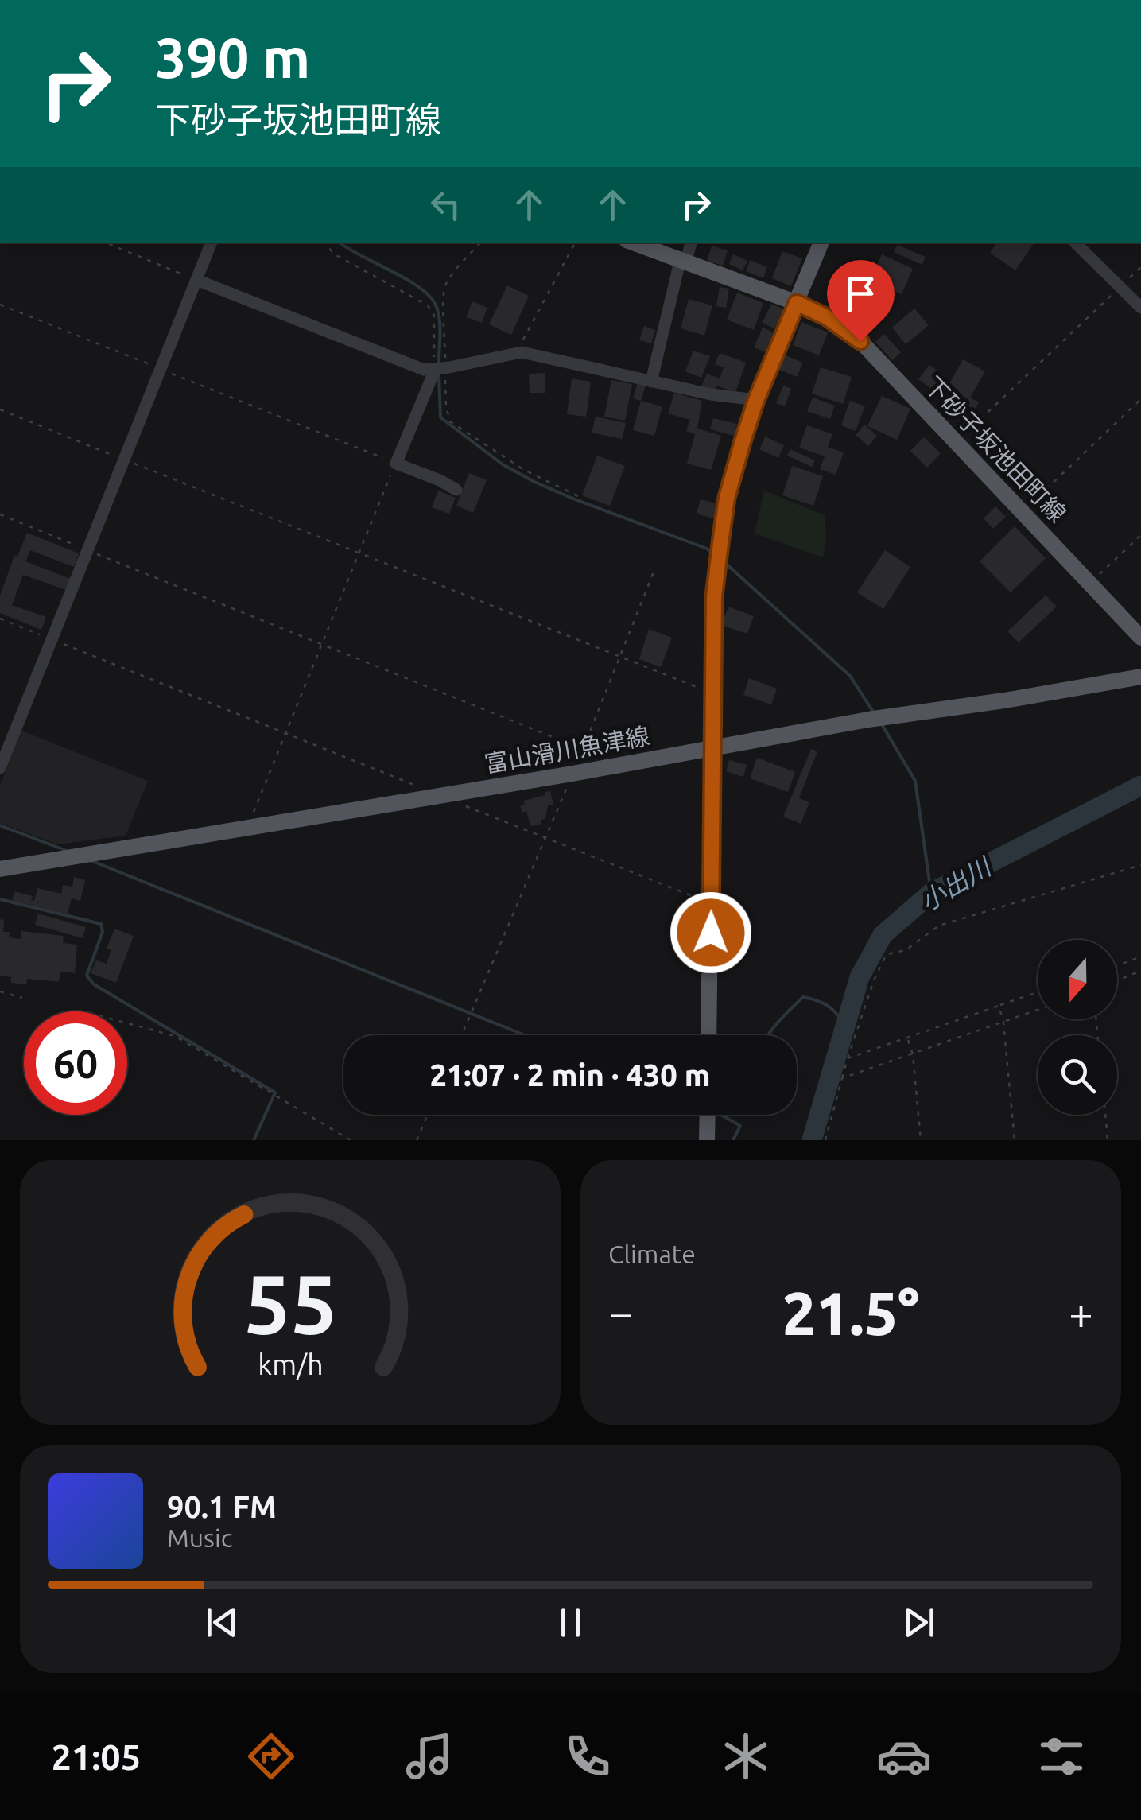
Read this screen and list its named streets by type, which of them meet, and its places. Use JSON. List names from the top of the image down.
{
  "streets": {
    "main road": ["下砂子坂池田町線", "富山滑川魚津線"]
  },
  "water": ["小出川"],
  "north": "bottom",
  "page": {
    "turn": ["390 m", "下砂子坂池田町線"],
    "limit": "60",
    "trip": "21:07 · 2 min · 430 m",
    "tile": "Climate",
    "heat": ["−", "21.5°", "+"],
    "song": ["90.1 FM", "Music"],
    "tabs": "21:05",
    "gauge": ["55", "km/h"]
  }
}
